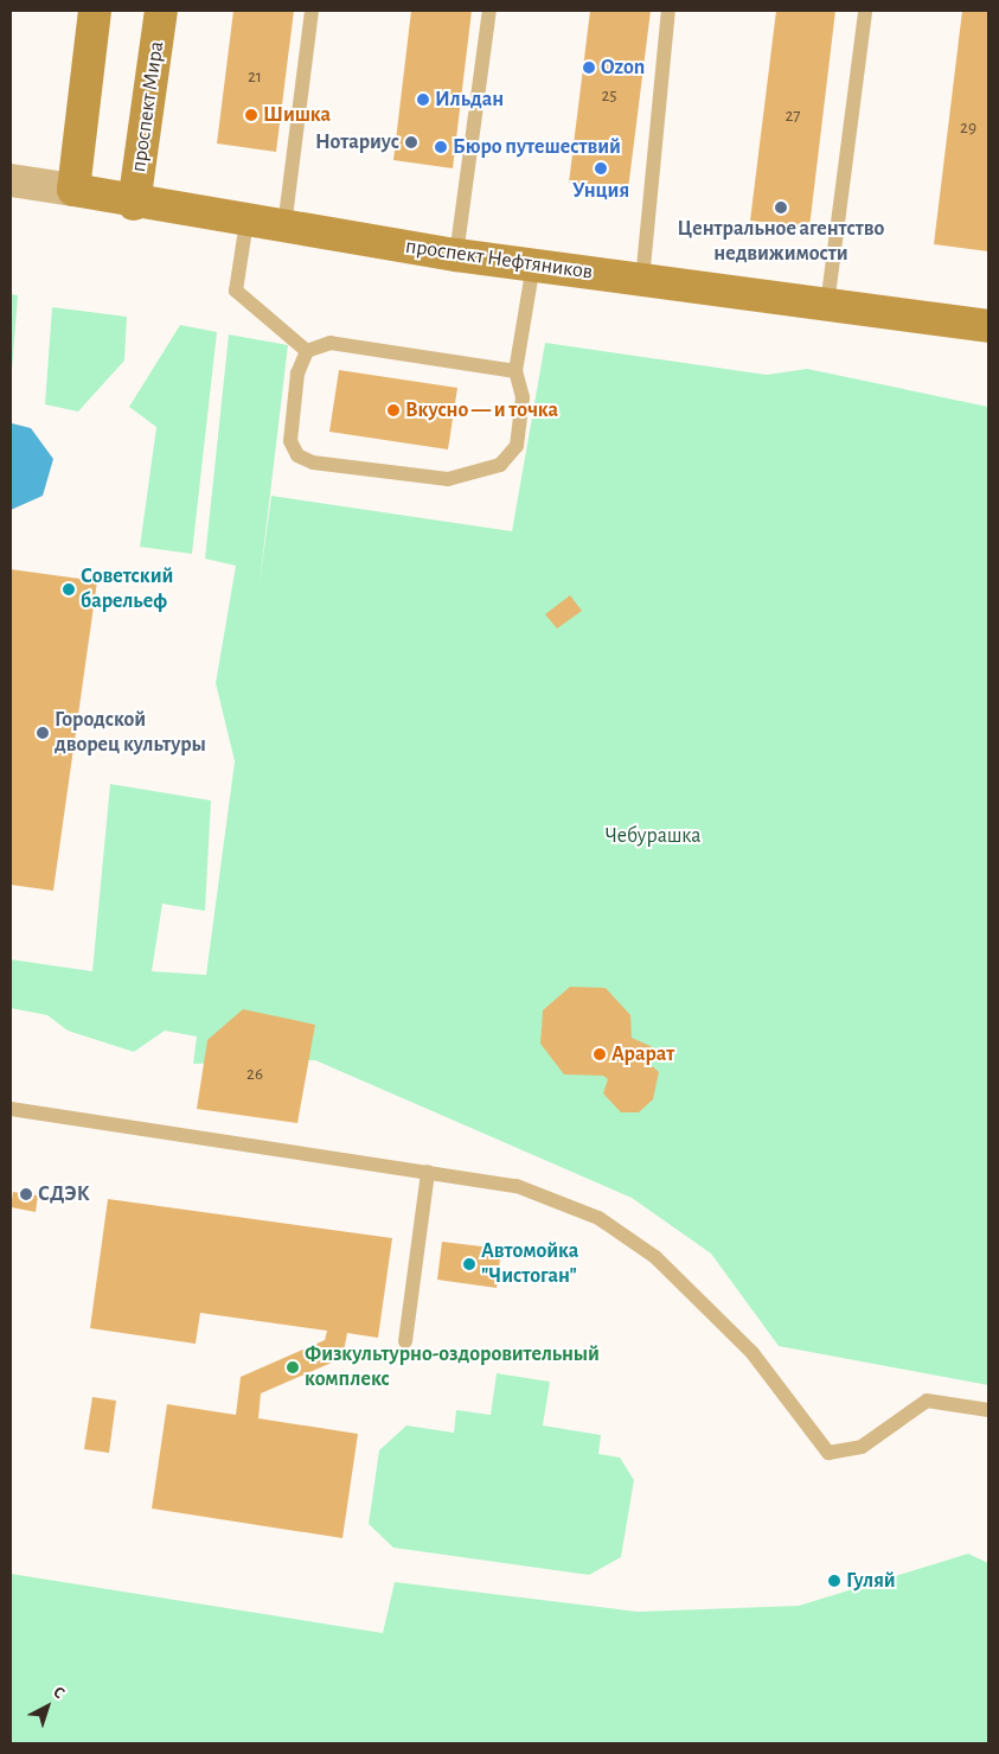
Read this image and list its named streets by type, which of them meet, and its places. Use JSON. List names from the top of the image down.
{
  "streets": {
    "main road": ["проспект Мира", "проспект Нефтяников"]
  },
  "crossings": [
    ["проспект Мира", "проспект Нефтяников"]
  ],
  "parks": ["Чебурашка"],
  "places": [
    "Ozon",
    "Ильдан",
    "Шишка",
    "Нотариус",
    "Бюро путешествий",
    "Унция",
    "Центральное агентство недвижимости",
    "Вкусно — и точка",
    "Советский барельеф",
    "Городской дворец культуры",
    "Арарат",
    "СДЭК",
    "Автомойка \"Чистоган\"",
    "Физкультурно-оздоровительный комплекс",
    "Гуляй"
  ],
  "house_numbers": [
    "21",
    "25",
    "27",
    "29",
    "26"
  ],
  "north": "top right"
}
